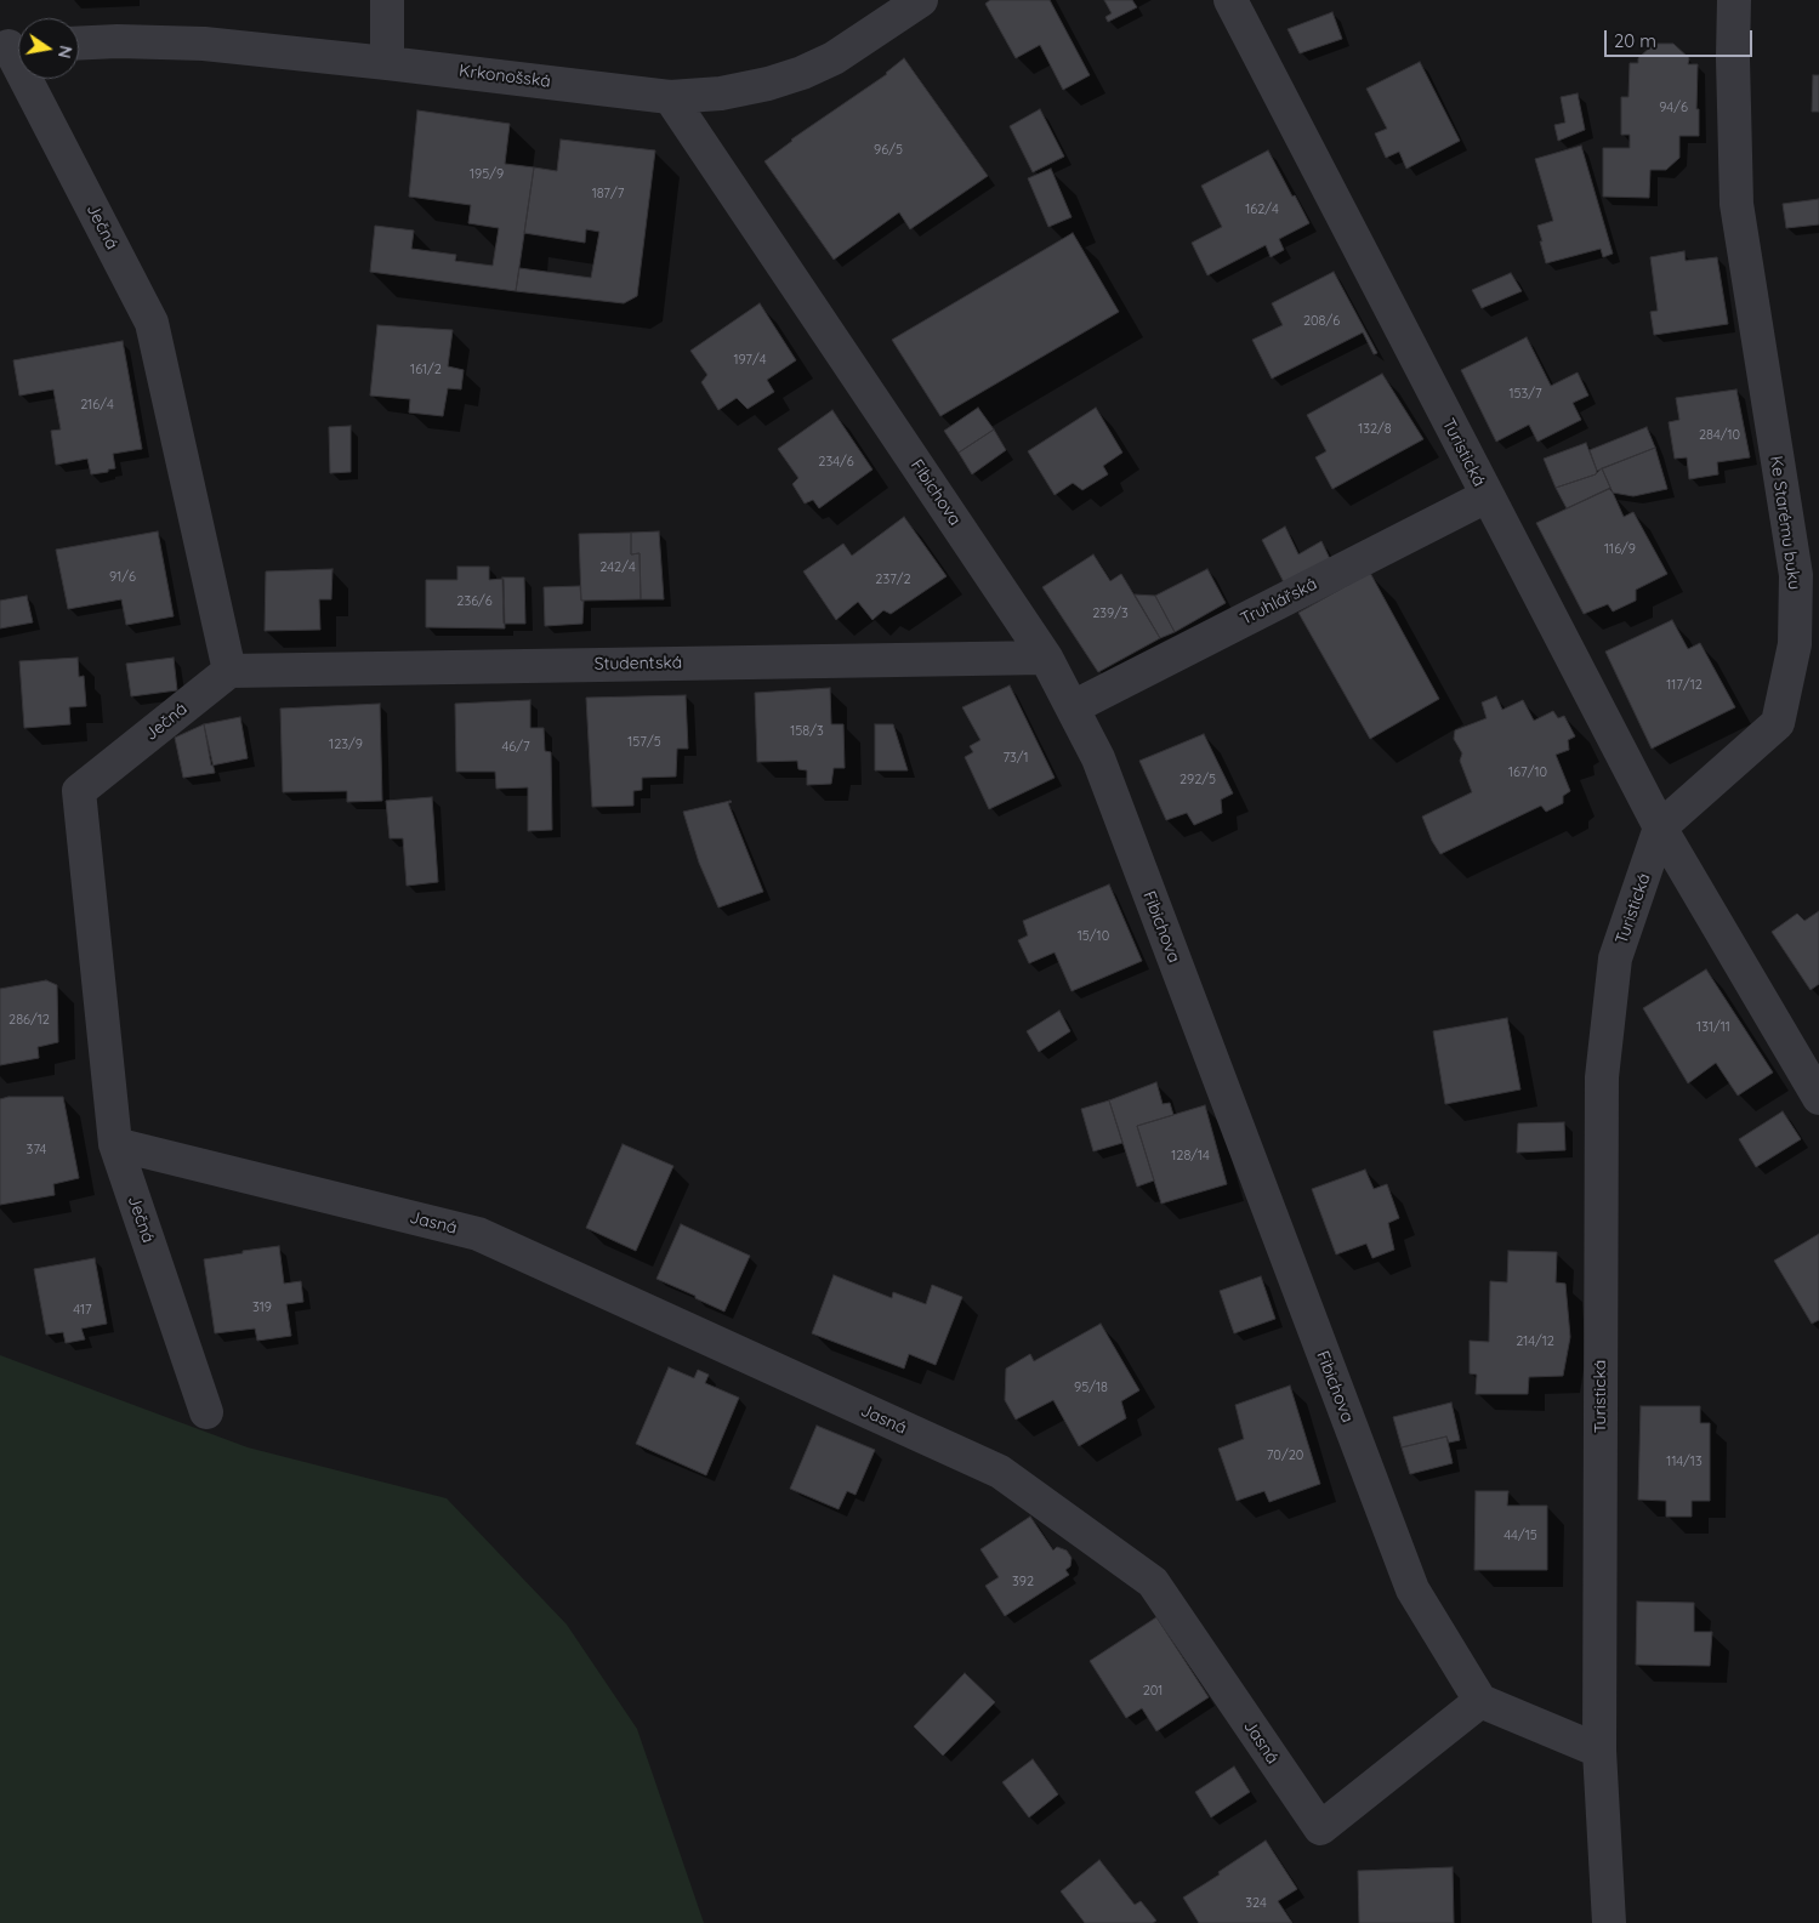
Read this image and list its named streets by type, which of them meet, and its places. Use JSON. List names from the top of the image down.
{
  "streets": {
    "street": [
      "Krkonošská",
      "Ječná",
      "Turistická",
      "Fibichova",
      "Ke Starému buku",
      "Truhlářská",
      "Studentská",
      "Jasná"
    ]
  },
  "crossings": [
    ["Krkonošská", "Fibichova"],
    ["Ječná", "Studentská"],
    ["Ječná", "Jasná"],
    ["Turistická", "Ke Starému buku"],
    ["Turistická", "Truhlářská"],
    ["Fibichova", "Truhlářská"],
    ["Fibichova", "Studentská"],
    ["Fibichova", "Jasná"]
  ],
  "house_numbers": [
    "94/6",
    "96/5",
    "195/9",
    "187/7",
    "162/4",
    "208/6",
    "197/4",
    "161/2",
    "153/7",
    "216/4",
    "132/8",
    "284/10",
    "234/6",
    "116/9",
    "242/4",
    "91/6",
    "237/2",
    "236/6",
    "239/3",
    "117/12",
    "158/3",
    "157/5",
    "123/9",
    "46/7",
    "73/1",
    "167/10",
    "292/5",
    "15/10",
    "286/12",
    "131/11",
    "374",
    "128/14",
    "319",
    "417",
    "214/12",
    "95/18",
    "70/20",
    "114/13",
    "44/15",
    "392",
    "201",
    "324"
  ],
  "scale_bar": "20 m",
  "north": "right"
}
